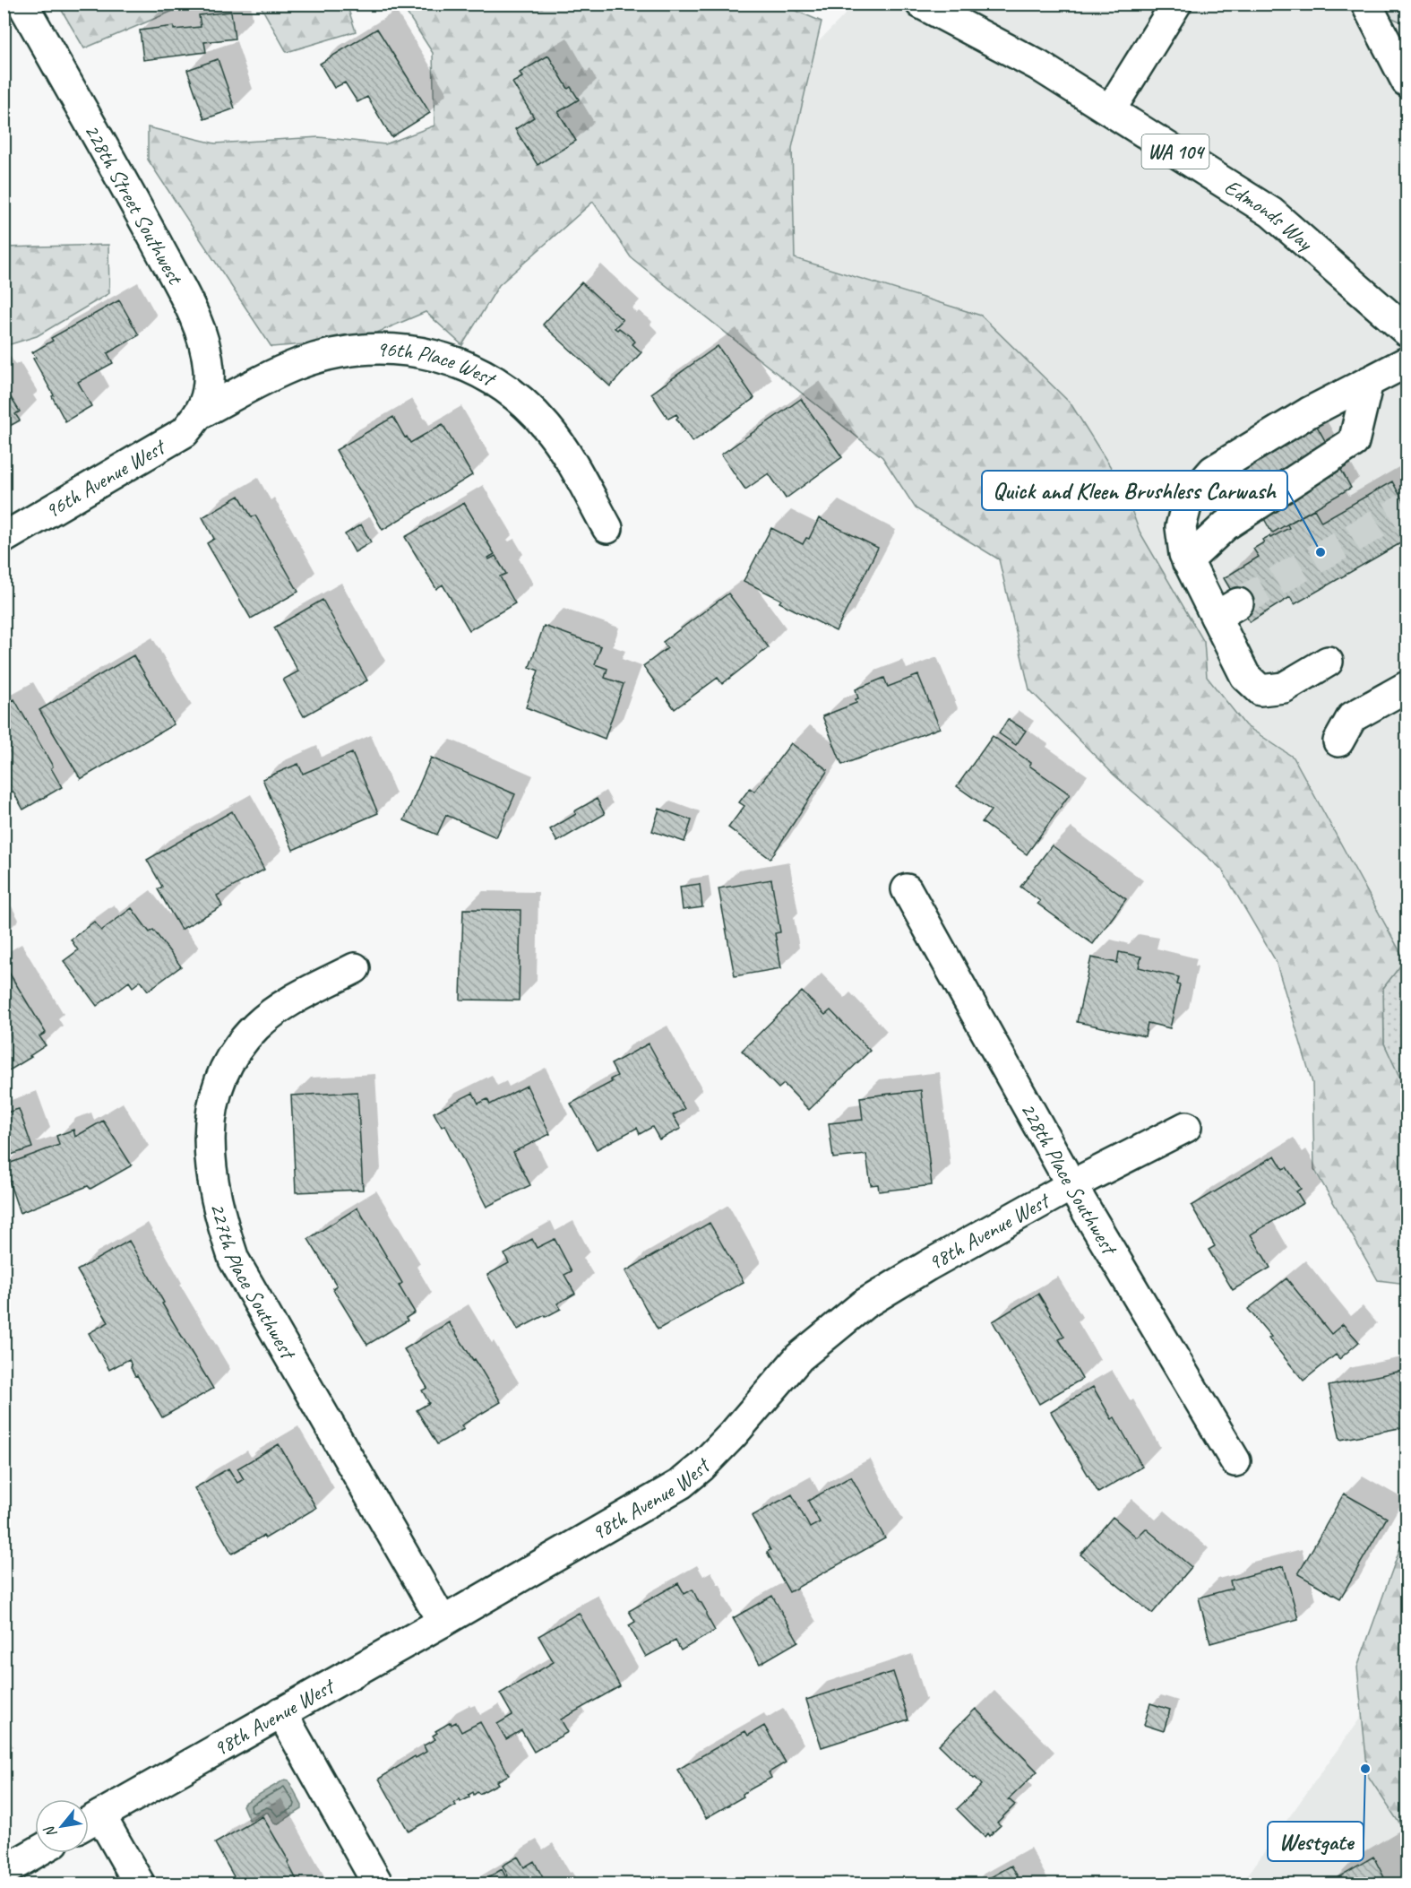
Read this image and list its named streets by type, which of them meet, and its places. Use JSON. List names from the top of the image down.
{
  "streets": {
    "street": [
      "WA 104",
      "228th Street Southwest",
      "Edmonds Way",
      "96th Place West",
      "96th Avenue West",
      "228th Place Southwest",
      "98th Avenue West",
      "227th Place Southwest"
    ]
  },
  "crossings": [
    ["228th Street Southwest", "96th Place West"],
    ["228th Street Southwest", "96th Avenue West"],
    ["96th Place West", "96th Avenue West"],
    ["228th Place Southwest", "98th Avenue West"],
    ["98th Avenue West", "227th Place Southwest"]
  ],
  "places": ["Quick and Kleen Brushless Carwash", "Westgate"],
  "north": "bottom left"
}
